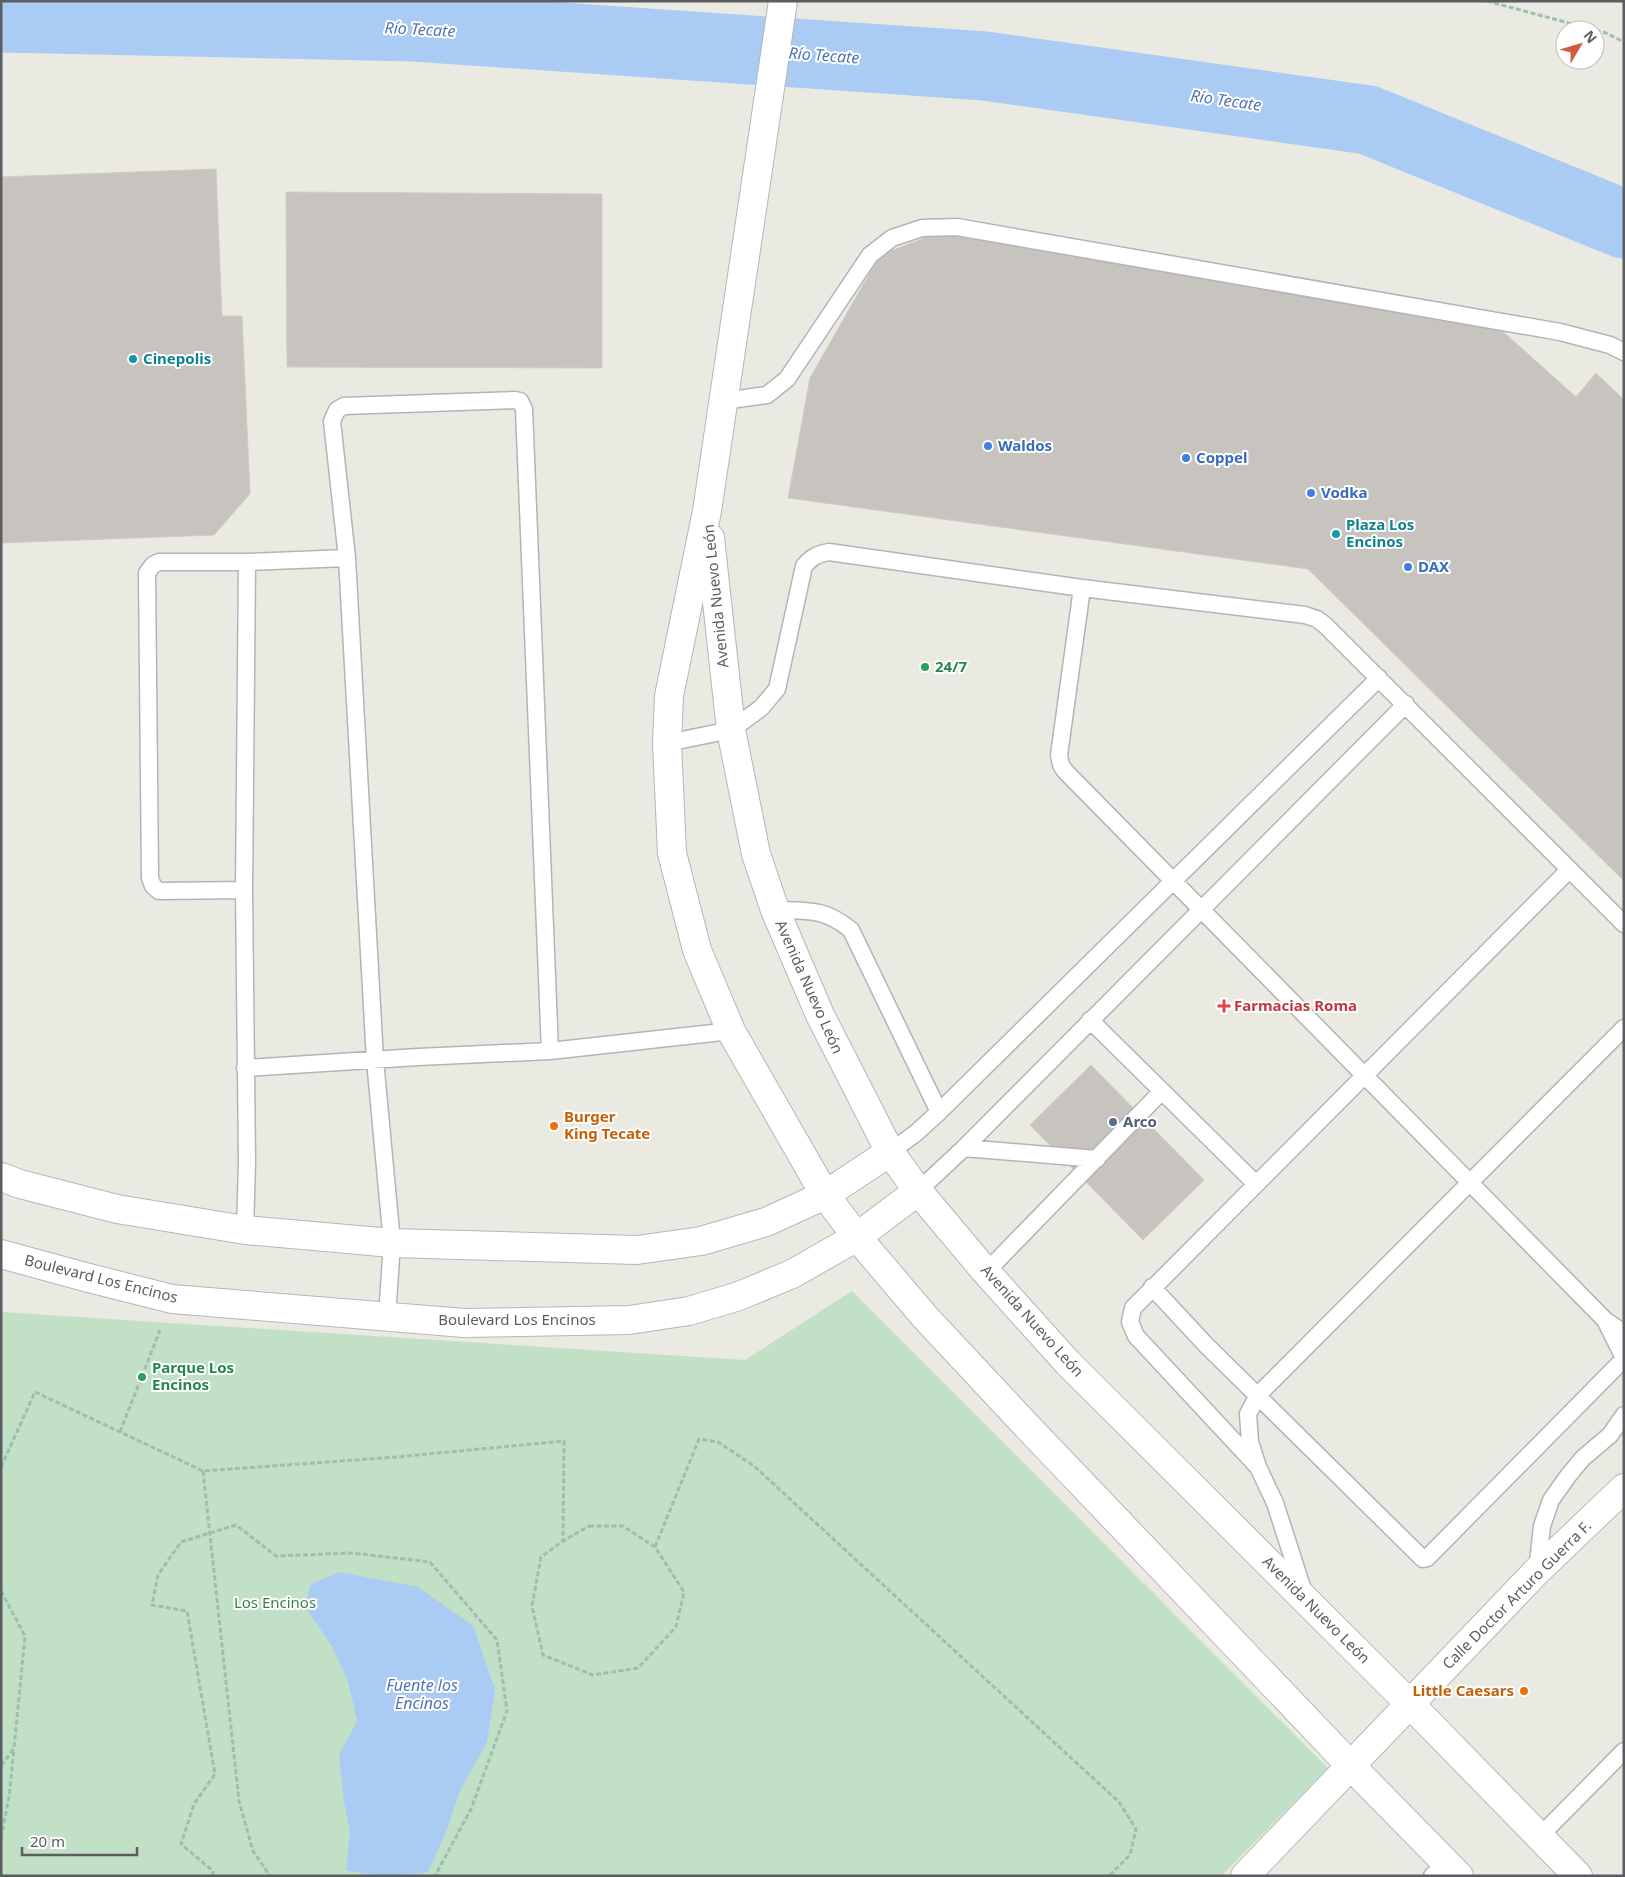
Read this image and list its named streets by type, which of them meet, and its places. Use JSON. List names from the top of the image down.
{
  "streets": {
    "main road": ["Avenida Nuevo León", "Boulevard Los Encinos", "Calle Doctor Arturo Guerra F."]
  },
  "crossings": [
    ["Avenida Nuevo León", "Boulevard Los Encinos"],
    ["Avenida Nuevo León", "Calle Doctor Arturo Guerra F."]
  ],
  "water": ["Río Tecate", "Fuente los Encinos"],
  "parks": ["Los Encinos"],
  "places": {
    "other": [
      "Cinepolis",
      "Waldos",
      "Coppel",
      "Vodka",
      "Plaza Los Encinos",
      "DAX",
      "24/7",
      "Arco",
      "Burger King Tecate",
      "Parque Los Encinos",
      "Little Caesars"
    ],
    "health": ["Farmacias Roma"]
  },
  "scale_bar": "20 m",
  "north": "top right"
}
